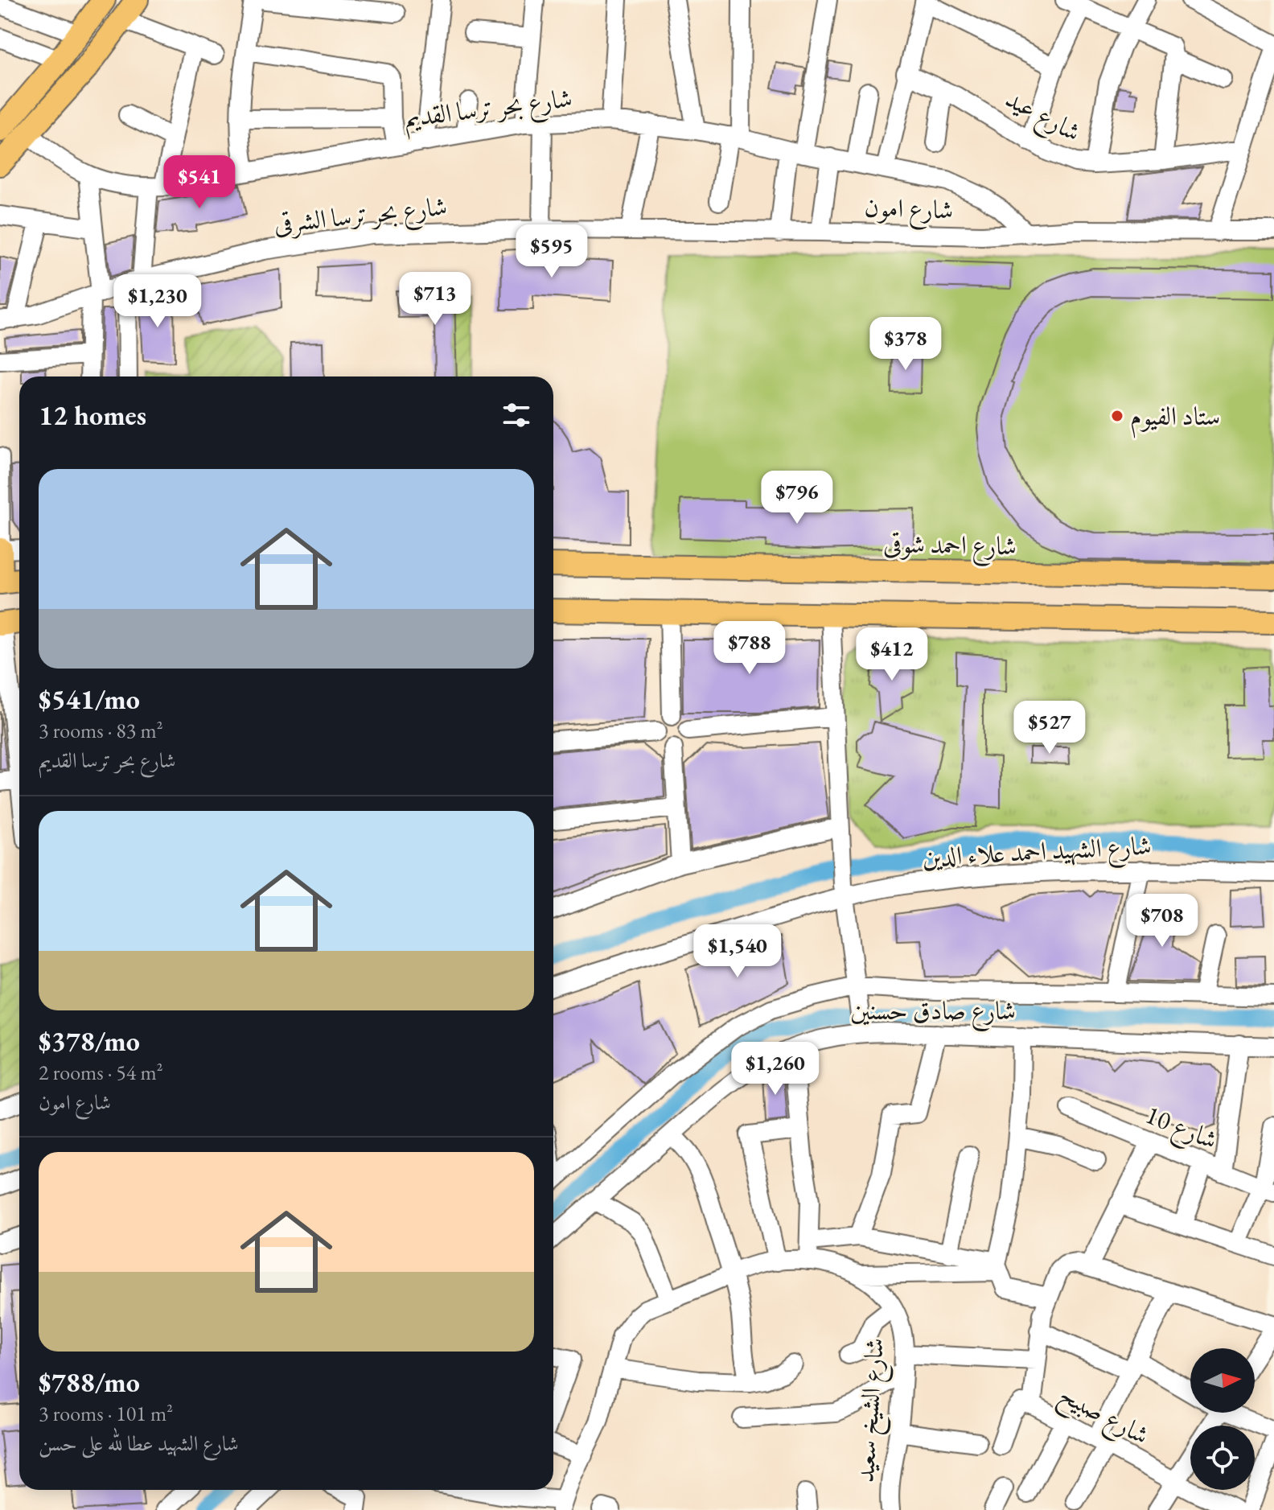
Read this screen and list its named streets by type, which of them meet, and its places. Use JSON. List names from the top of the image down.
{
  "streets": {
    "main road": ["شارع احمد شوقى"],
    "street": [
      "شارع بحر ترسا القديم",
      "شارع عيد",
      "شارع امون",
      "شارع بحر ترسا الشرقى",
      "شارع الشهيد احمد علاء الدين",
      "شارع صادق حسنين",
      "شارع 10",
      "شارع الشيخ سعيد",
      "شارع صبيح"
    ]
  },
  "crossings": [
    ["شارع بحر ترسا القديم", "شارع امون"],
    ["شارع امون", "شارع بحر ترسا الشرقى"]
  ],
  "places": ["ستاد الفيوم"],
  "north": "right",
  "page": {
    "price": [
      "$541",
      "$595",
      "$713",
      "$1,230",
      "$378",
      "$796",
      "$788",
      "$412",
      "$527",
      "$708",
      "$1,540",
      "$1,260"
    ],
    "heading": "12 homes",
    "list": [
      {
        "name": "$541/mo",
        "note": "3 rooms · 83 m² · شارع بحر ترسا القديم"
      },
      {
        "name": "$378/mo",
        "note": "2 rooms · 54 m² · شارع امون"
      },
      {
        "name": "$788/mo",
        "note": "3 rooms · 101 m² · شارع الشهيد عطا لله على حسن"
      }
    ]
  }
}
